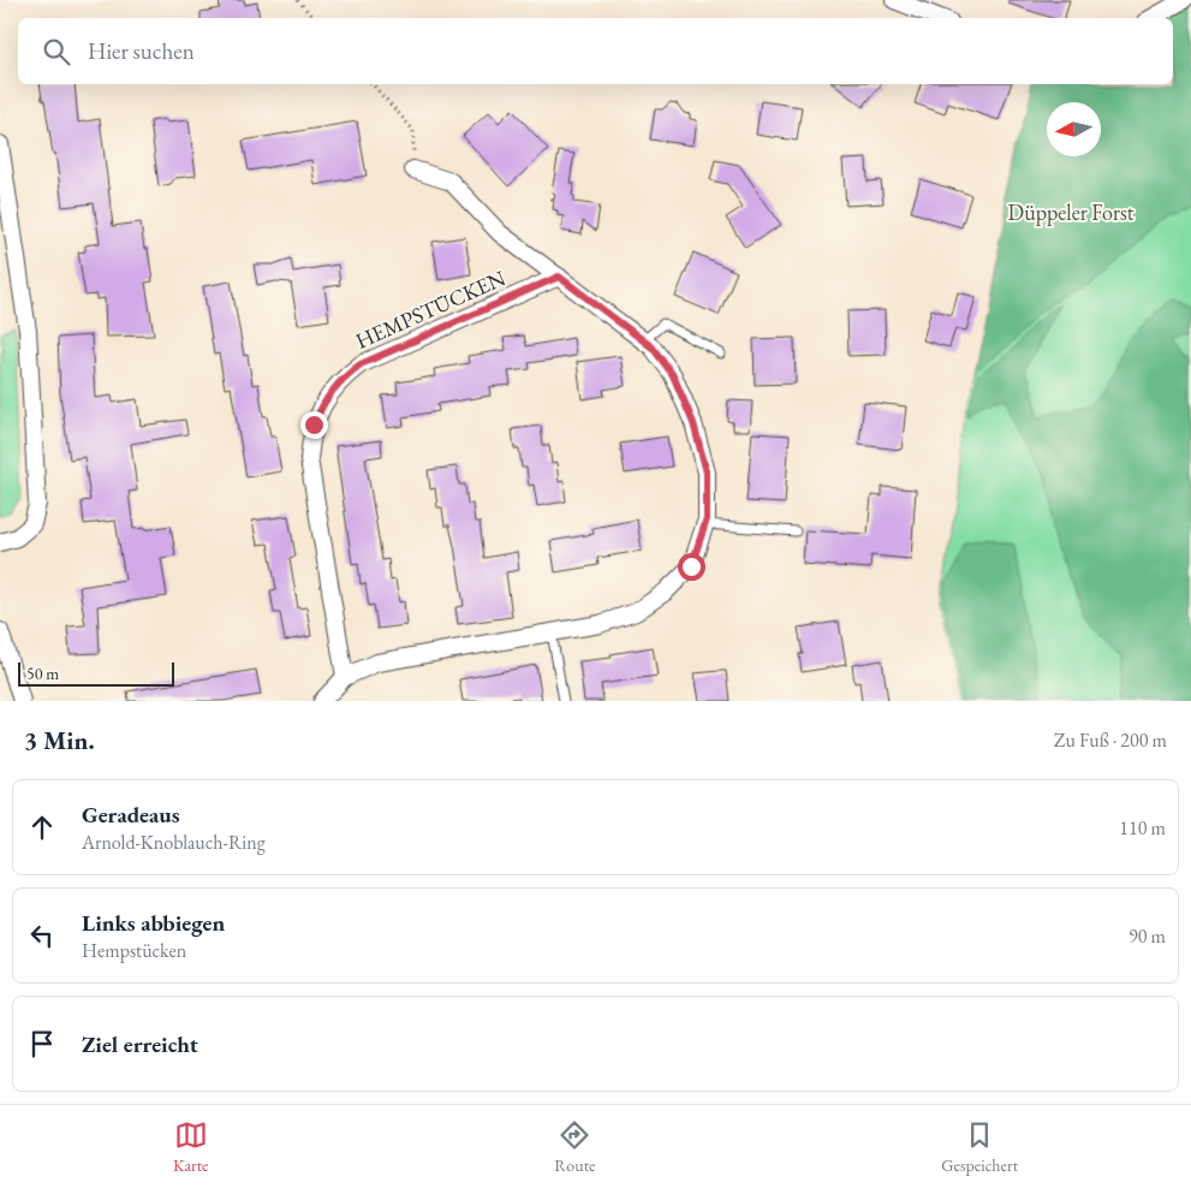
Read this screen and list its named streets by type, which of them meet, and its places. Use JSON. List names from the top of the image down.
{
  "streets": {
    "street": ["HEMPSTÜCKEN"]
  },
  "parks": ["Düppeler Forst"],
  "scale_bar": "50 m",
  "north": "left",
  "page": {
    "search": "Hier suchen",
    "scale": "50 m",
    "heading": ["3 Min.", "Zu Fuß · 200 m"],
    "list": [
      ["Geradeaus", "Arnold-Knoblauch-Ring", "110 m"],
      ["Links abbiegen", "Hempstücken", "90 m"],
      "Ziel erreicht"
    ],
    "nav": ["Karte", "Route", "Gespeichert"]
  }
}
